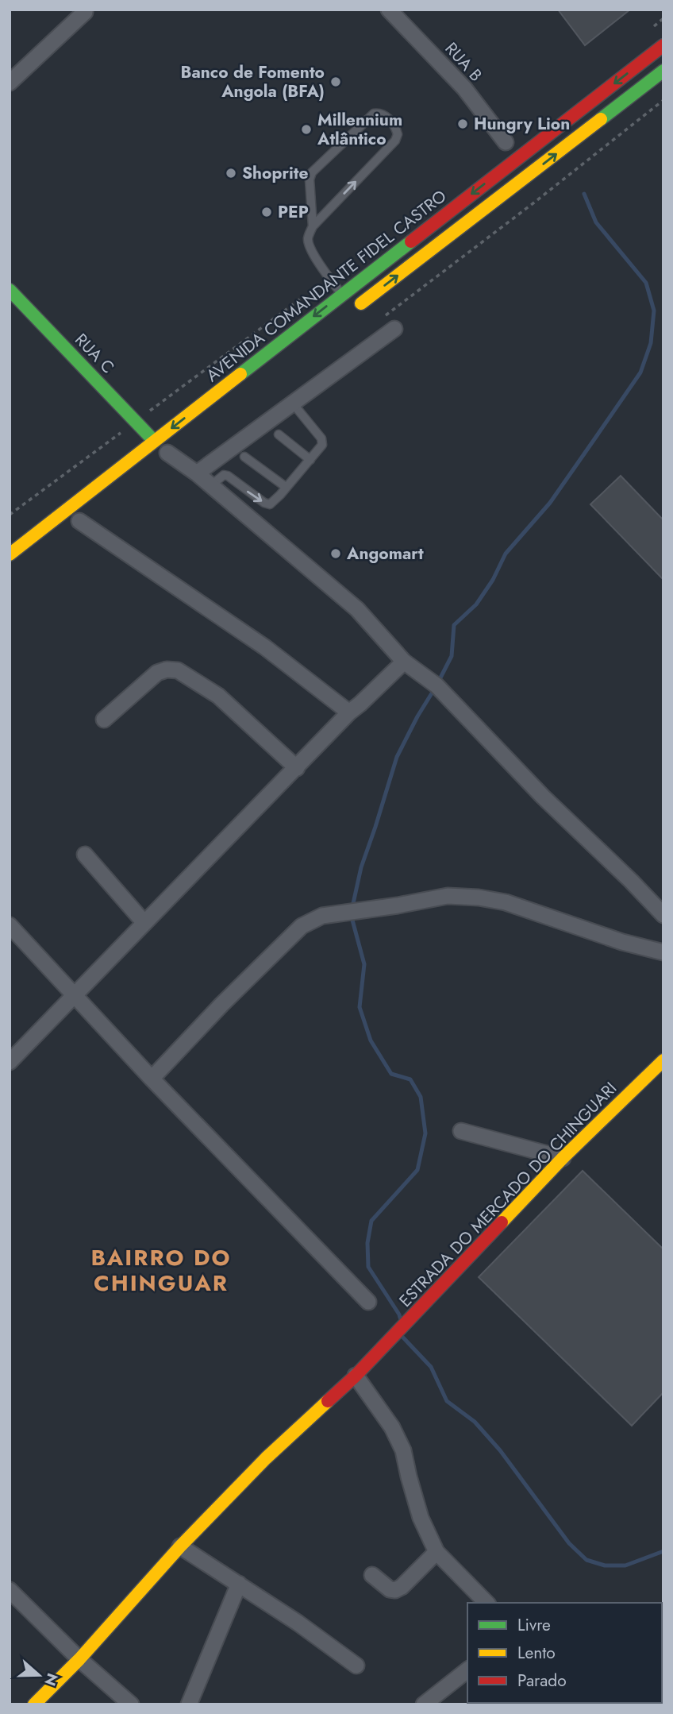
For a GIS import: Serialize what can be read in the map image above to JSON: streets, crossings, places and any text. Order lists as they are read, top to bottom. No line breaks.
{"streets":{"main road":["AVENIDA COMANDANTE FIDEL CASTRO","RUA C","ESTRADA DO MERCADO DO CHINGUARI"],"street":["RUA B"]},"crossings":[["AVENIDA COMANDANTE FIDEL CASTRO","RUA C"]],"districts":["BAIRRO DO CHINGUAR"],"places":["Banco de Fomento Angola (BFA)","Hungry Lion","Millennium Atlântico","Shoprite","PEP","Angomart"],"legend":["Livre","Lento","Parado"],"north":"right"}
